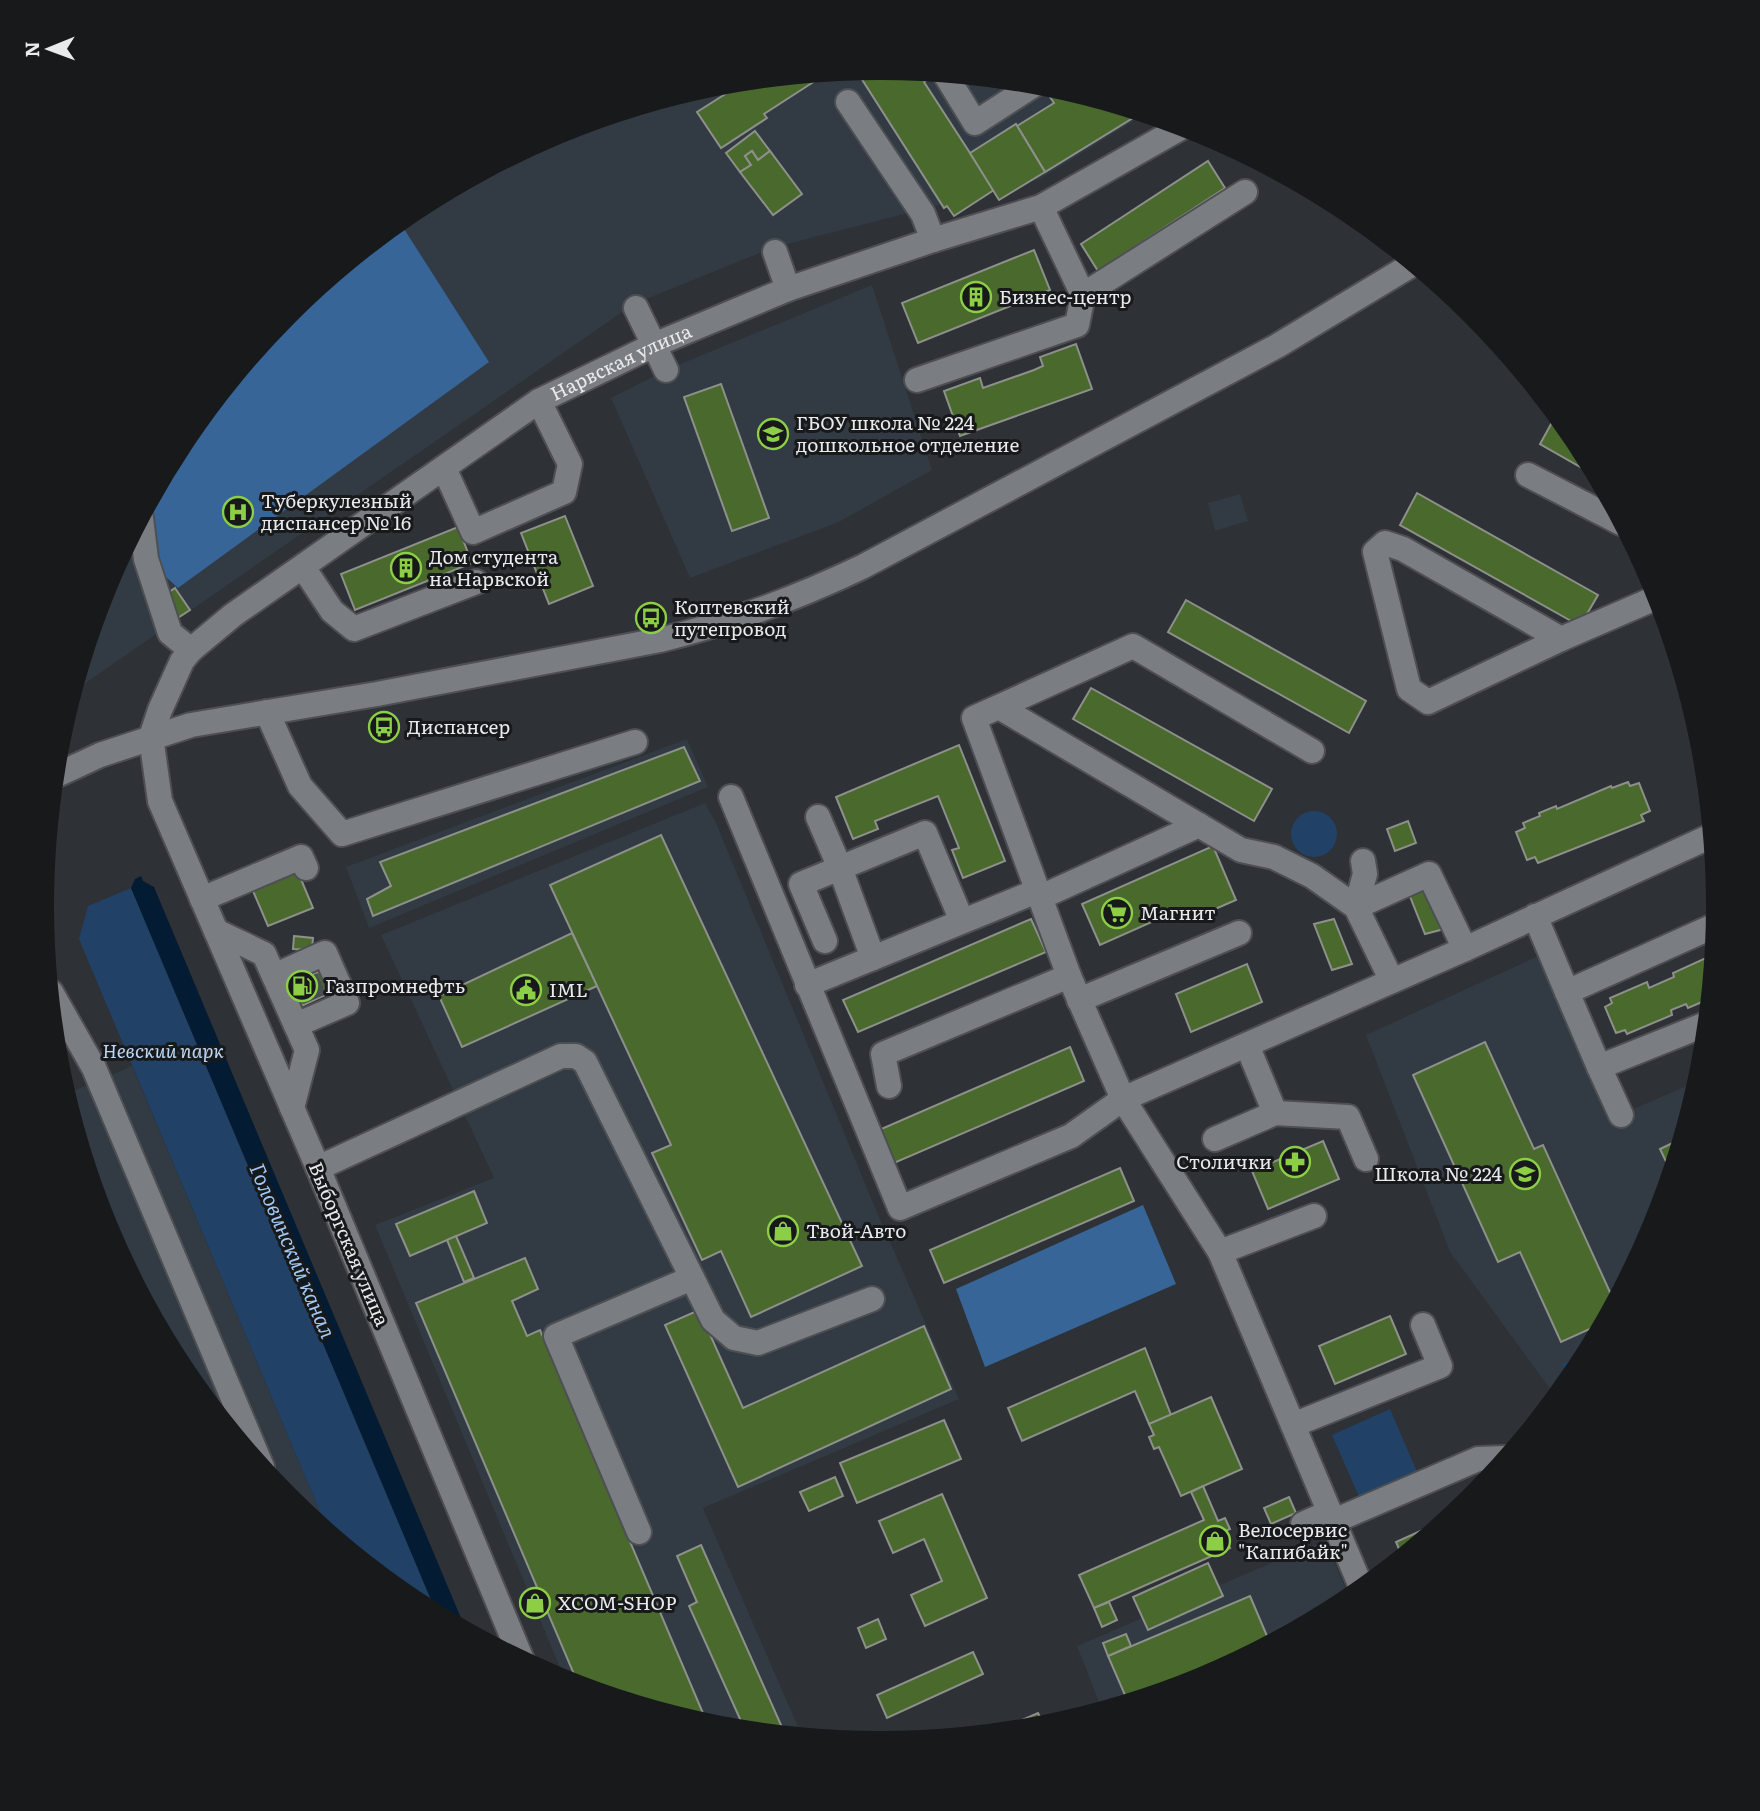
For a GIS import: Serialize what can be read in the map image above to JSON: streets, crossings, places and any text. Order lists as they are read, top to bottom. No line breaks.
{"streets":{"street":["Нарвская улица","Выборгская улица"]},"crossings":[["Нарвская улица","Выборгская улица"]],"water":["Головинский канал"],"parks":["Невский парк"],"places":{"building":["Бизнес-центр","Дом студента на Нарвской"],"school or university":["ГБОУ школа № 224 дошкольное отделение","Школа № 224"],"hospital":["Туберкулезный диспансер № 16"],"bus stop":["Коптевский путепровод","Диспансер"],"supermarket":["Магнит"],"fuel station":["Газпромнефть"],"public building":["IML"],"pharmacy":["Столички"],"shop":["Твой-Авто","Велосервис \"Капибайк\"","XCOM-SHOP"]},"north":"left"}
